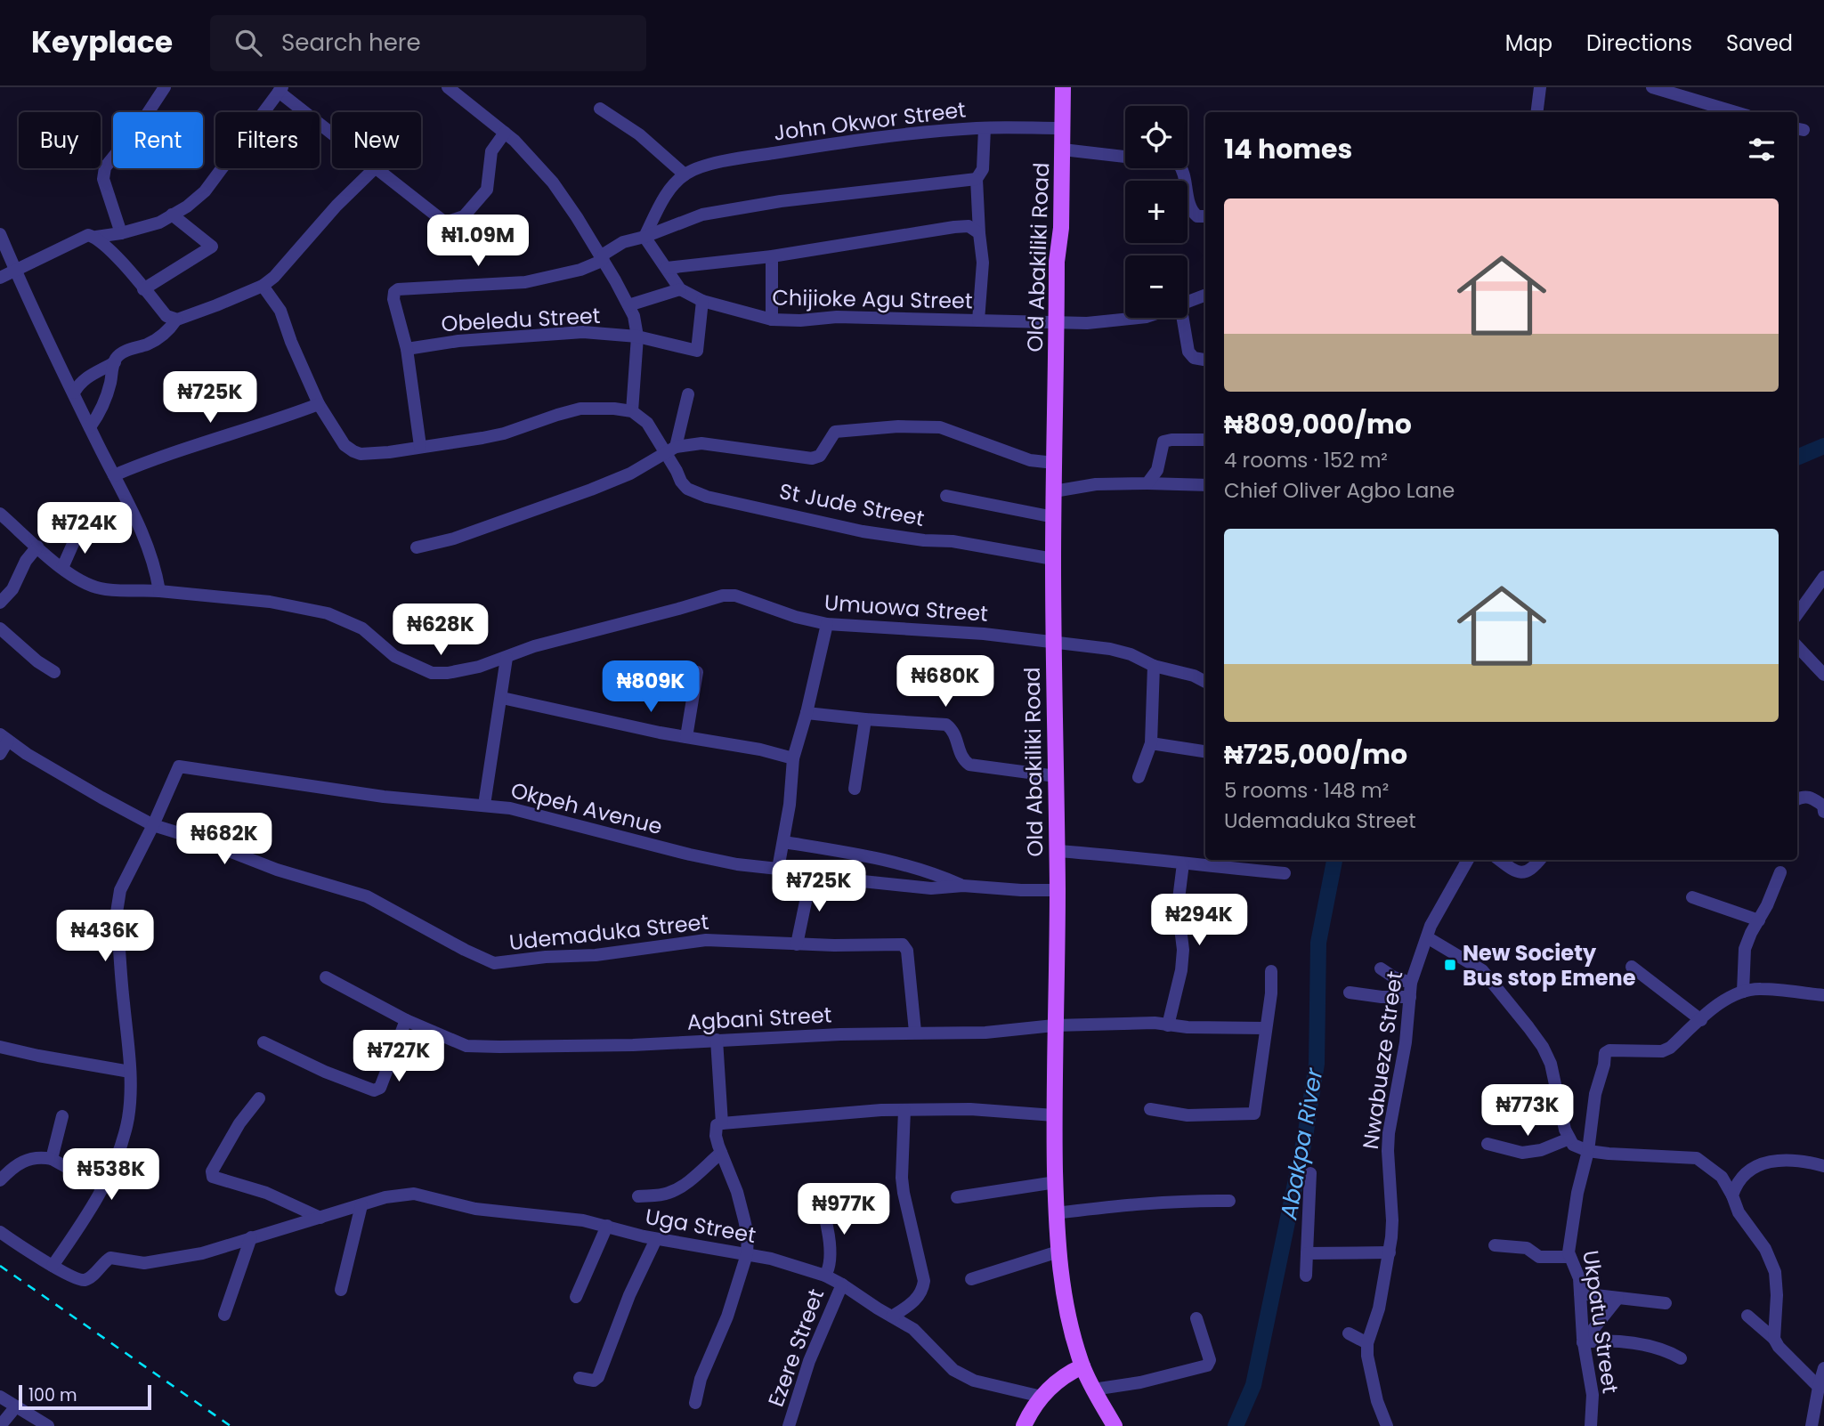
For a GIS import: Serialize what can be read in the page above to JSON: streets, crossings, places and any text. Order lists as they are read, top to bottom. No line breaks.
{"streets":{"main road":["Old Abakiliki Road"],"street":["John Okwor Street","Chijioke Agu Street","Obeledu Street","St Jude Street","Umuowa Street","Okpeh Avenue","Udemaduka Street","Agbani Street","Nwabueze Street","Uga Street","Ukpatu Street","Ezere Street"]},"crossings":[["John Okwor Street","Old Abakiliki Road"],["Old Abakiliki Road","Chijioke Agu Street"],["Old Abakiliki Road","St Jude Street"],["Old Abakiliki Road","Umuowa Street"],["Old Abakiliki Road","Agbani Street"],["Chijioke Agu Street","Obeledu Street"],["Okpeh Avenue","Udemaduka Street"],["Udemaduka Street","Agbani Street"],["Uga Street","Ezere Street"]],"water":["Abakpa River"],"places":{"transit":["New Society Bus stop Emene"]},"scale_bar":"100 m","page":{"header":"Keyplace","search":"Search here","nav":["Map","Directions","Saved"],"map_buttons":["+","−"],"chip":["Buy","Rent","Filters","New"],"heading":"14 homes","list":[{"name":"₦809,000/mo","note":"4 rooms · 152 m² · Chief Oliver Agbo Lane"},{"name":"₦725,000/mo","note":"5 rooms · 148 m² · Udemaduka Street"}],"price":["₦1.09M","₦725K","₦724K","₦628K","₦680K","₦809K","₦682K","₦725K","₦294K","₦436K","₦727K","₦773K","₦538K","₦977K"],"scale":"100 m"}}
